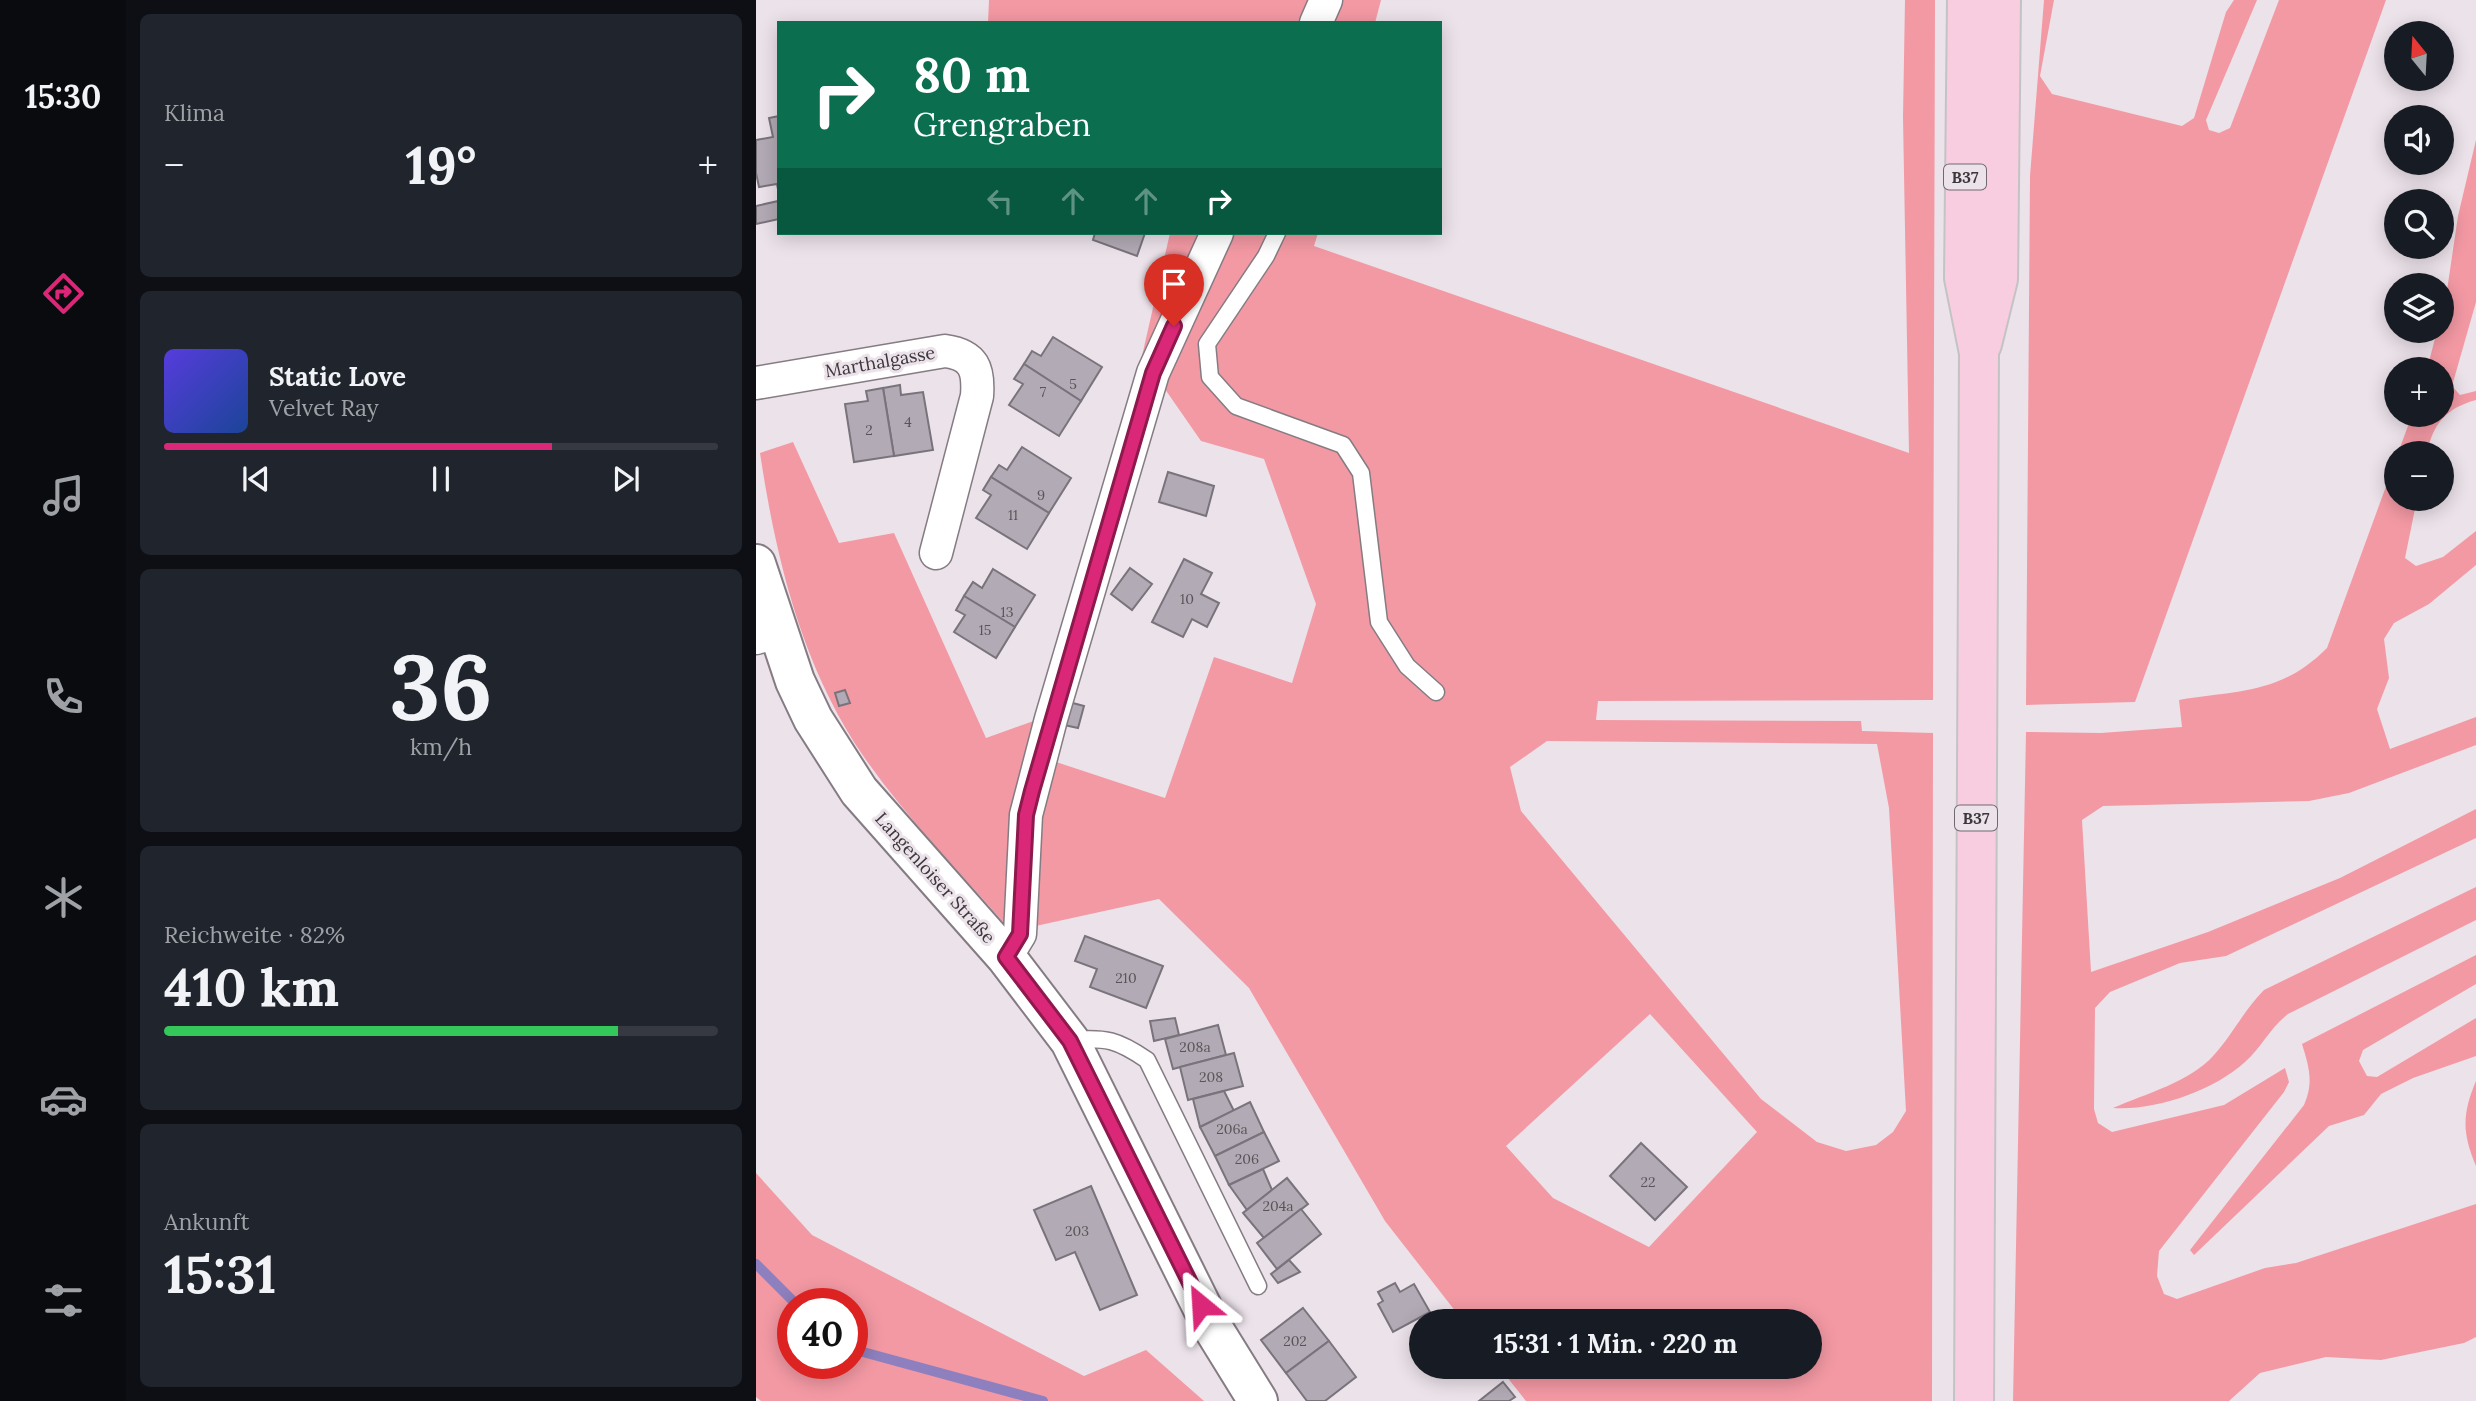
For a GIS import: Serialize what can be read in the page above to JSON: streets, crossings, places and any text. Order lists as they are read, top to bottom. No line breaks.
{"streets":{"main road":["B37"],"street":["Marthalgasse","Langenloiser Straße"]},"house_numbers":["5","7","4","2","9","11","10","13","15","210","208a","208","206a","206","22","204a","203","202"],"north":"top","page":{"tabs":"15:30","tile":["Klima",["36","km/h"],["Reichweite · 82%","410 km"],["Ankunft","15:31"]],"map_buttons":["+","−"],"turn":["80 m","Grengraben"],"heat":["−","19°","+"],"song":["Static Love","Velvet Ray"],"limit":"40","trip":"15:31 · 1 Min. · 220 m"}}
